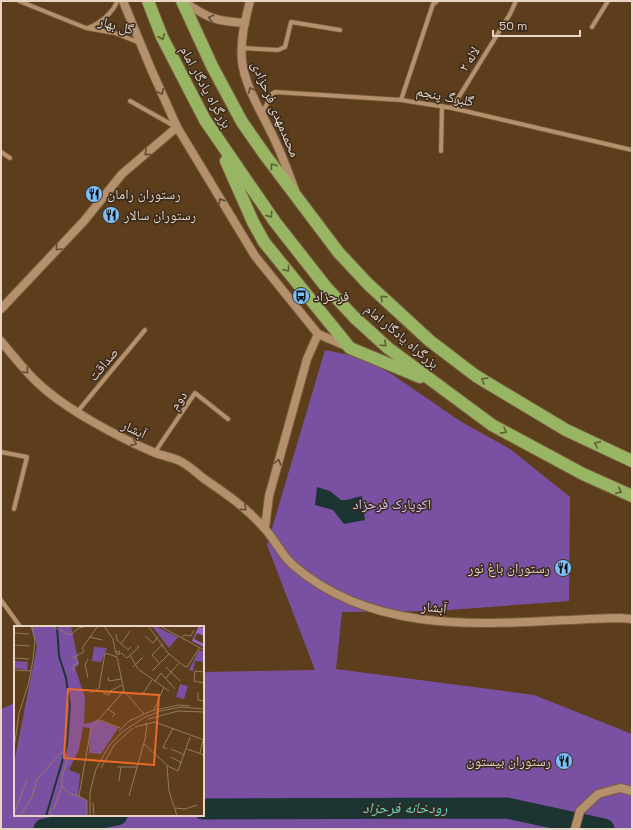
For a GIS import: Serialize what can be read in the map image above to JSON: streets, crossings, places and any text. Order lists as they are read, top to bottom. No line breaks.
{"streets":{"highway":["بزرگراه یادگار امام"],"street":["گل بهار","لاله ۲","گلبرگ پنجم","محمدمهدی فرحزادی","صداقت","دوم","آبشار"]},"crossings":[["لاله ۲","گلبرگ پنجم"],["بزرگراه یادگار امام","محمدمهدی فرحزادی"],["گلبرگ پنجم","محمدمهدی فرحزادی"],["صداقت","آبشار"],["دوم","آبشار"]],"one_way":["آبشار"],"water":["رودخانه فرحزاد"],"parks":["اکوپارک فرحزاد"],"places":{"restaurant":["رستوران رامان","رستوران سالار","رستوران باغ نور","رستوران بیستون"],"bus stop":["فرحزاد"]},"scale_bar":"50 m"}
